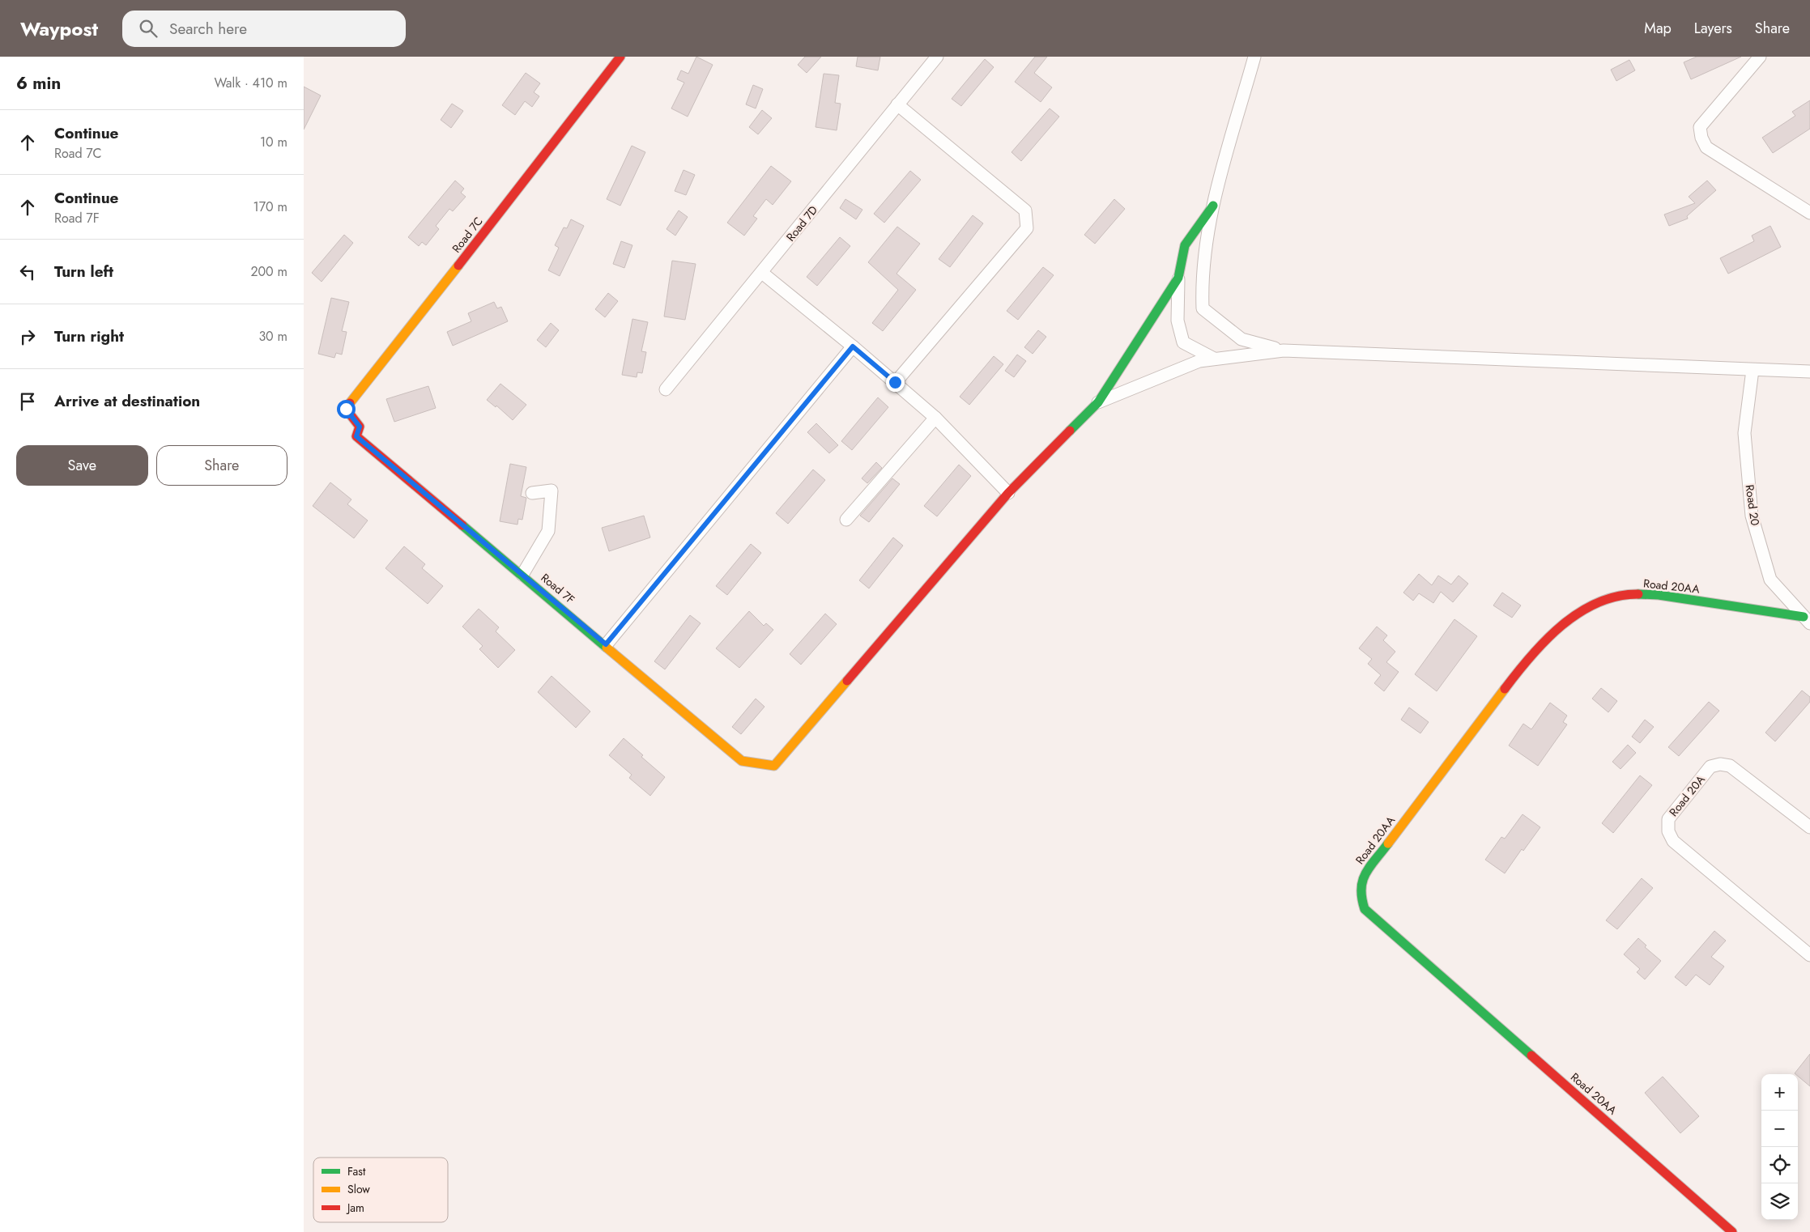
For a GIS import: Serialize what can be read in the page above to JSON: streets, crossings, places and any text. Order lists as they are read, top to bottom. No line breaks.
{"streets":{"street":["Road 7D","Road 7C","Road 20","Road 20AA","Road 7F","Road 20A"]},"crossings":[["Road 7C","Road 7F"],["Road 20","Road 20AA"]],"legend":["Fast","Slow","Jam"],"page":{"header":"Waypost","search":"Search here","nav":["Map","Layers","Share"],"heading":["6 min","Walk · 410 m"],"list":[["Continue","Road 7C","10 m"],["Continue","Road 7F","170 m"],["Turn left","200 m"],["Turn right","30 m"],"Arrive at destination"],"buttons":["Save","Share"],"map_buttons":["+","−"]}}
